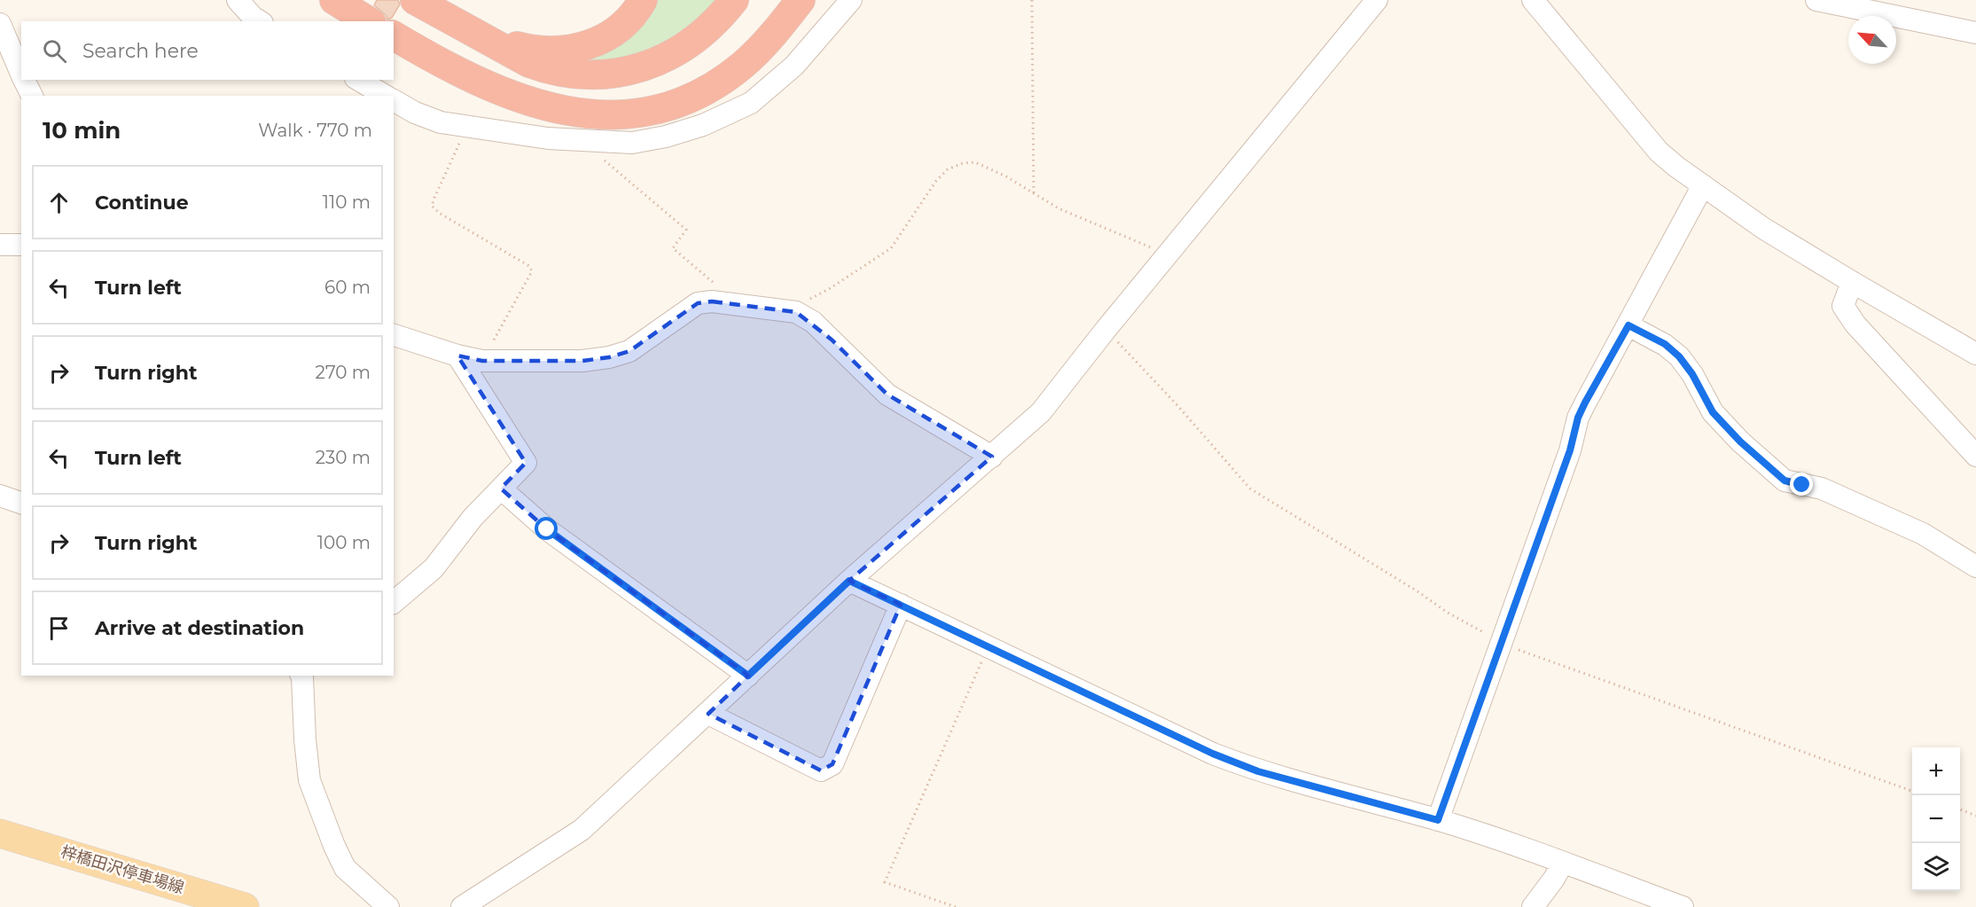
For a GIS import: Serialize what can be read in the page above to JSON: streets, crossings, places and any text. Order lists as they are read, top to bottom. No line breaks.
{"streets":{"main road":["梓橋田沢停車場線"]},"north":"top left","page":{"search":"Search here","heading":["10 min","Walk · 770 m"],"list":[["Continue","110 m"],["Turn left","60 m"],["Turn right","270 m"],["Turn left","230 m"],["Turn right","100 m"],"Arrive at destination"],"map_buttons":["+","−"]}}
